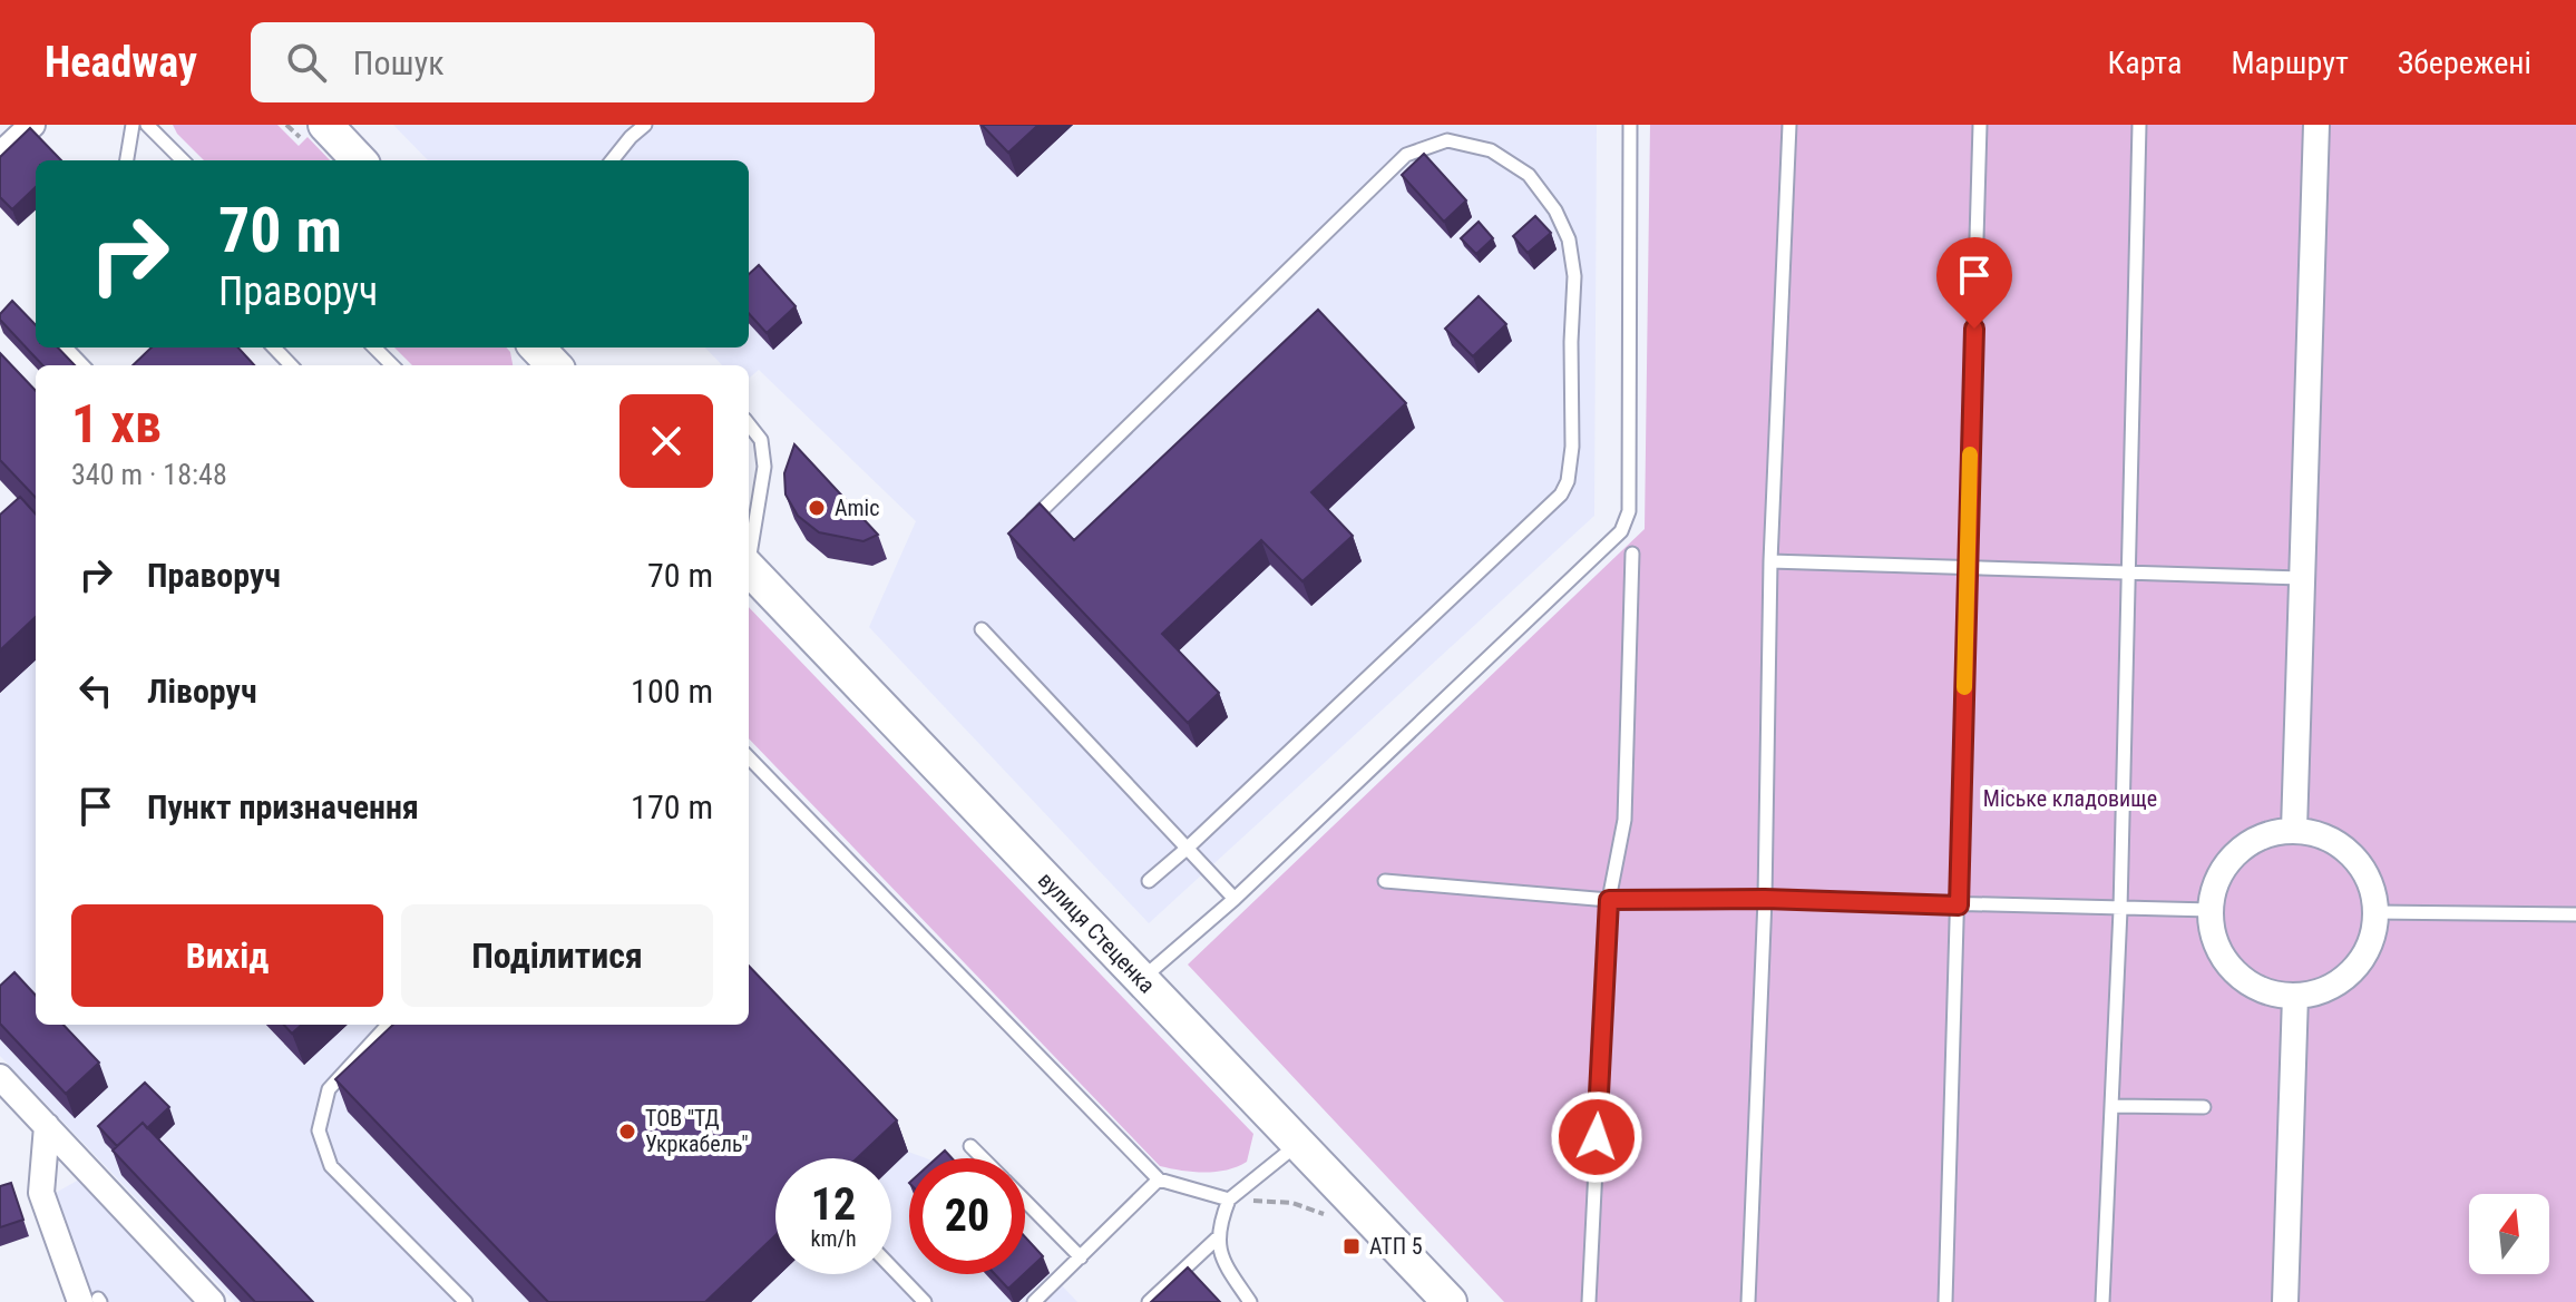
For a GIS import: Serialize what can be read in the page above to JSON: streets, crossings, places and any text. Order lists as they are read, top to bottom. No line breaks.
{"streets":{"main road":["вулиця Стеценка"]},"parks":["Міське кладовище"],"places":{"other":["Amic","ТОВ \"ТД Укркабель\""],"transit":["АТП 5"]},"north":"top","page":{"header":"Headway","search":"Пошук","nav":["Карта","Маршрут","Збережені"],"turn":["70 m","Праворуч"],"heading":["1 хв","340 m · 18:48"],"list":[{"name":"Праворуч","value":"70 m"},{"name":"Ліворуч","value":"100 m"},{"name":"Пункт призначення","value":"170 m"}],"buttons":["Вихід","Поділитися"],"speed":"12 km/h","limit":"20"}}
